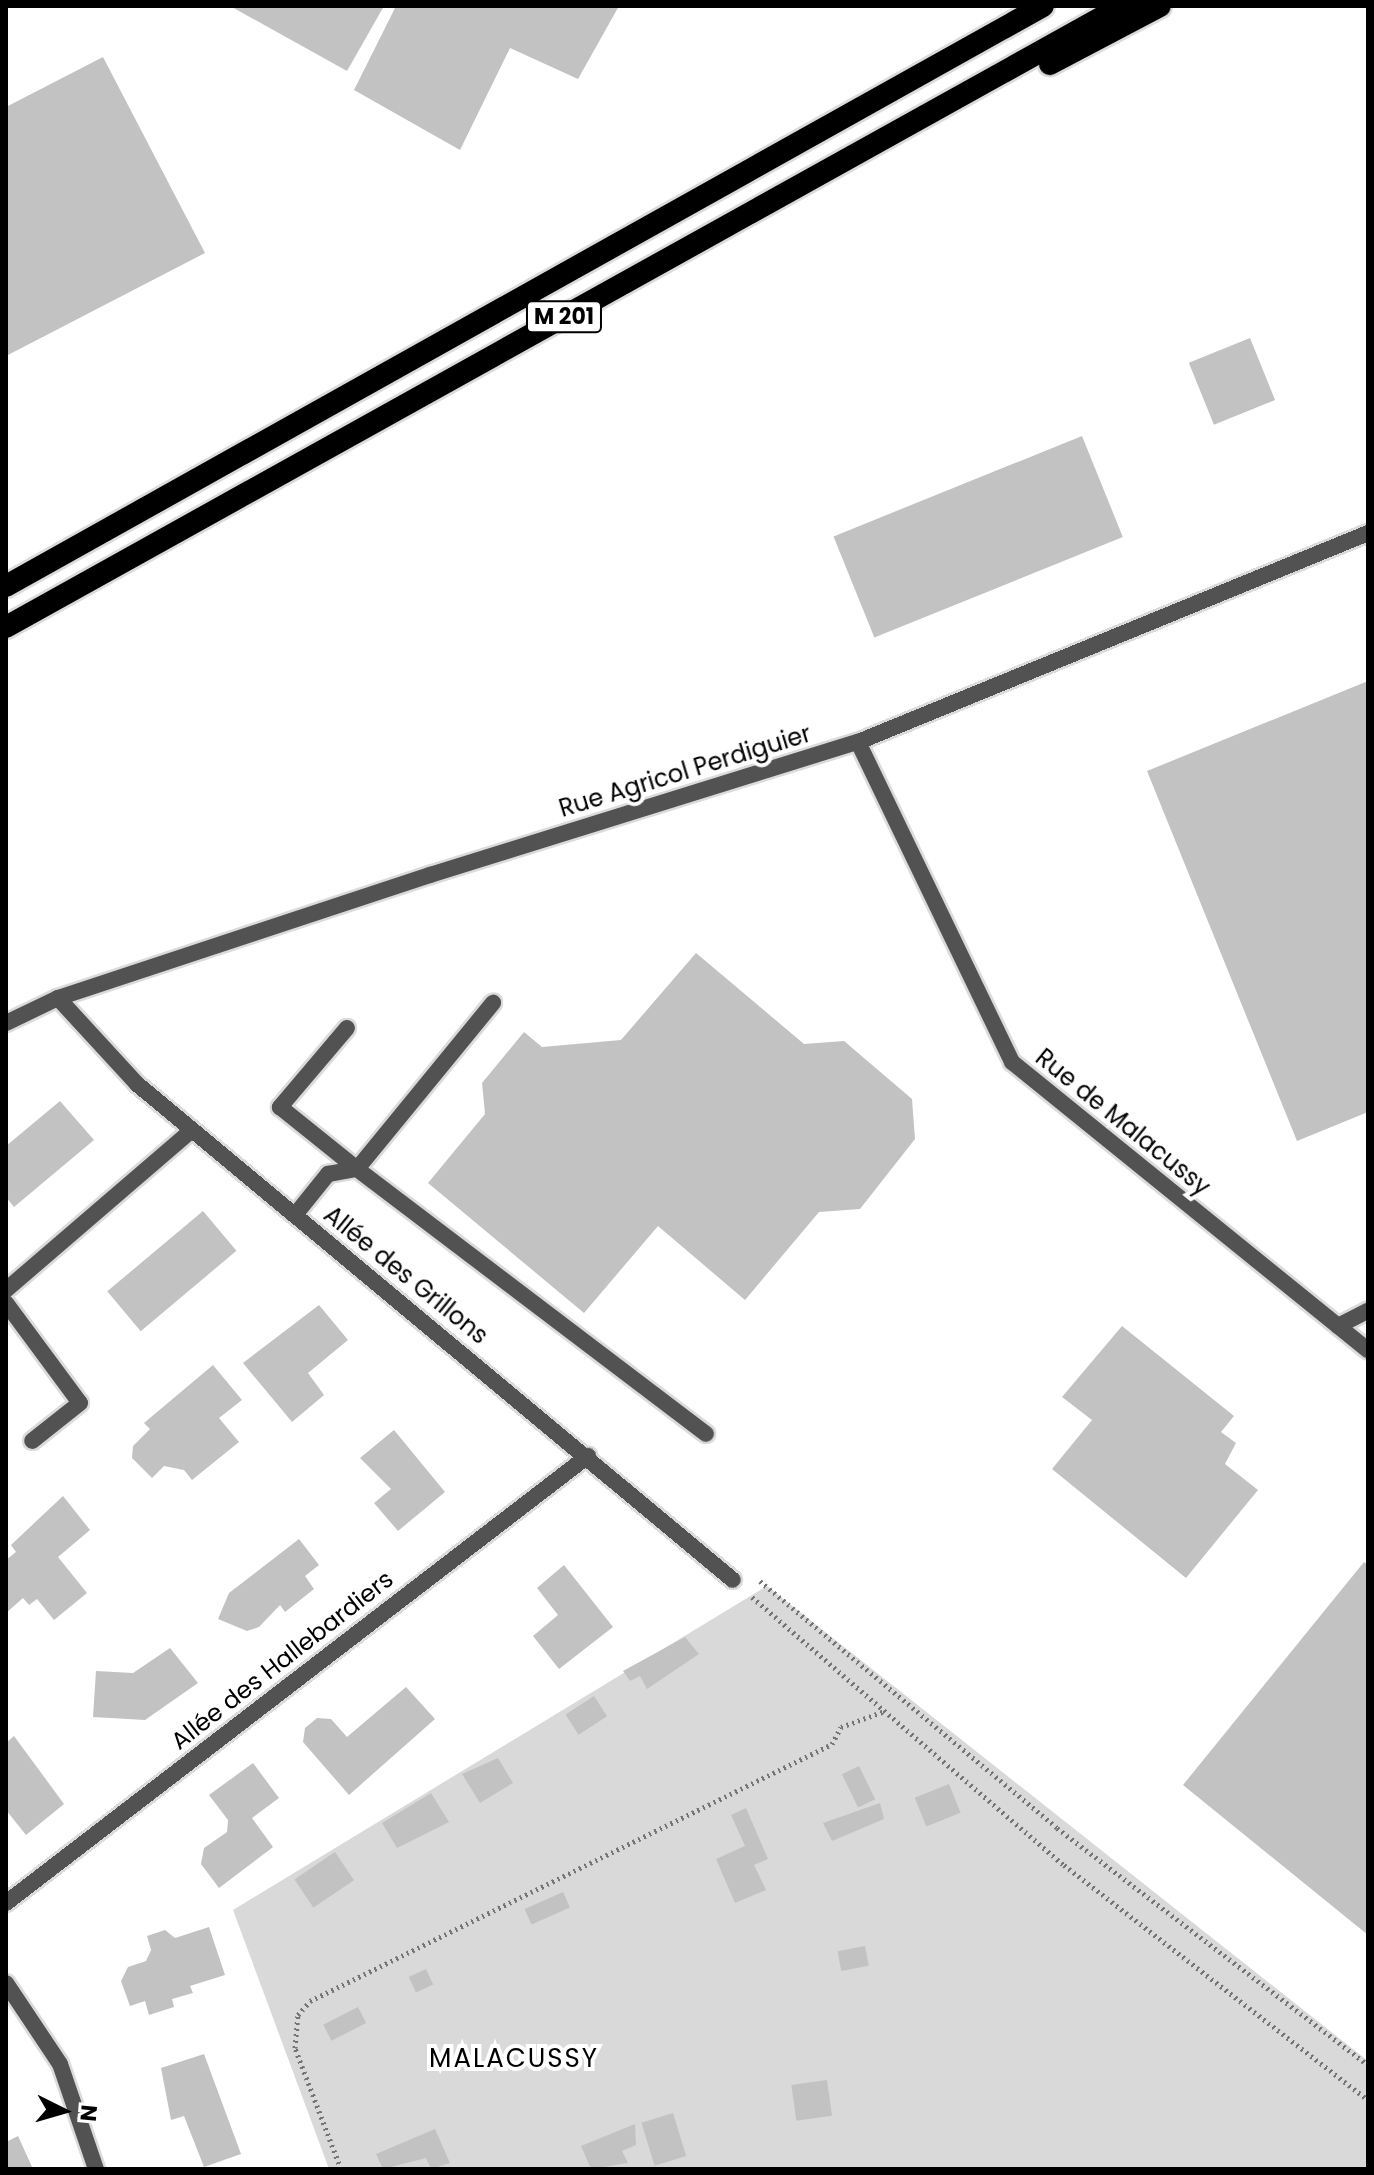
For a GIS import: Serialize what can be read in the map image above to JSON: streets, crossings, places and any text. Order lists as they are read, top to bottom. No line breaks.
{"streets":{"highway":["M 201"],"street":["Rue Agricol Perdiguier","Rue de Malacussy","Allée des Grillons","Allée des Hallebardiers"]},"crossings":[["Rue Agricol Perdiguier","Rue de Malacussy"],["Rue Agricol Perdiguier","Allée des Grillons"],["Allée des Grillons","Allée des Hallebardiers"]],"districts":["MALACUSSY"],"north":"right"}
